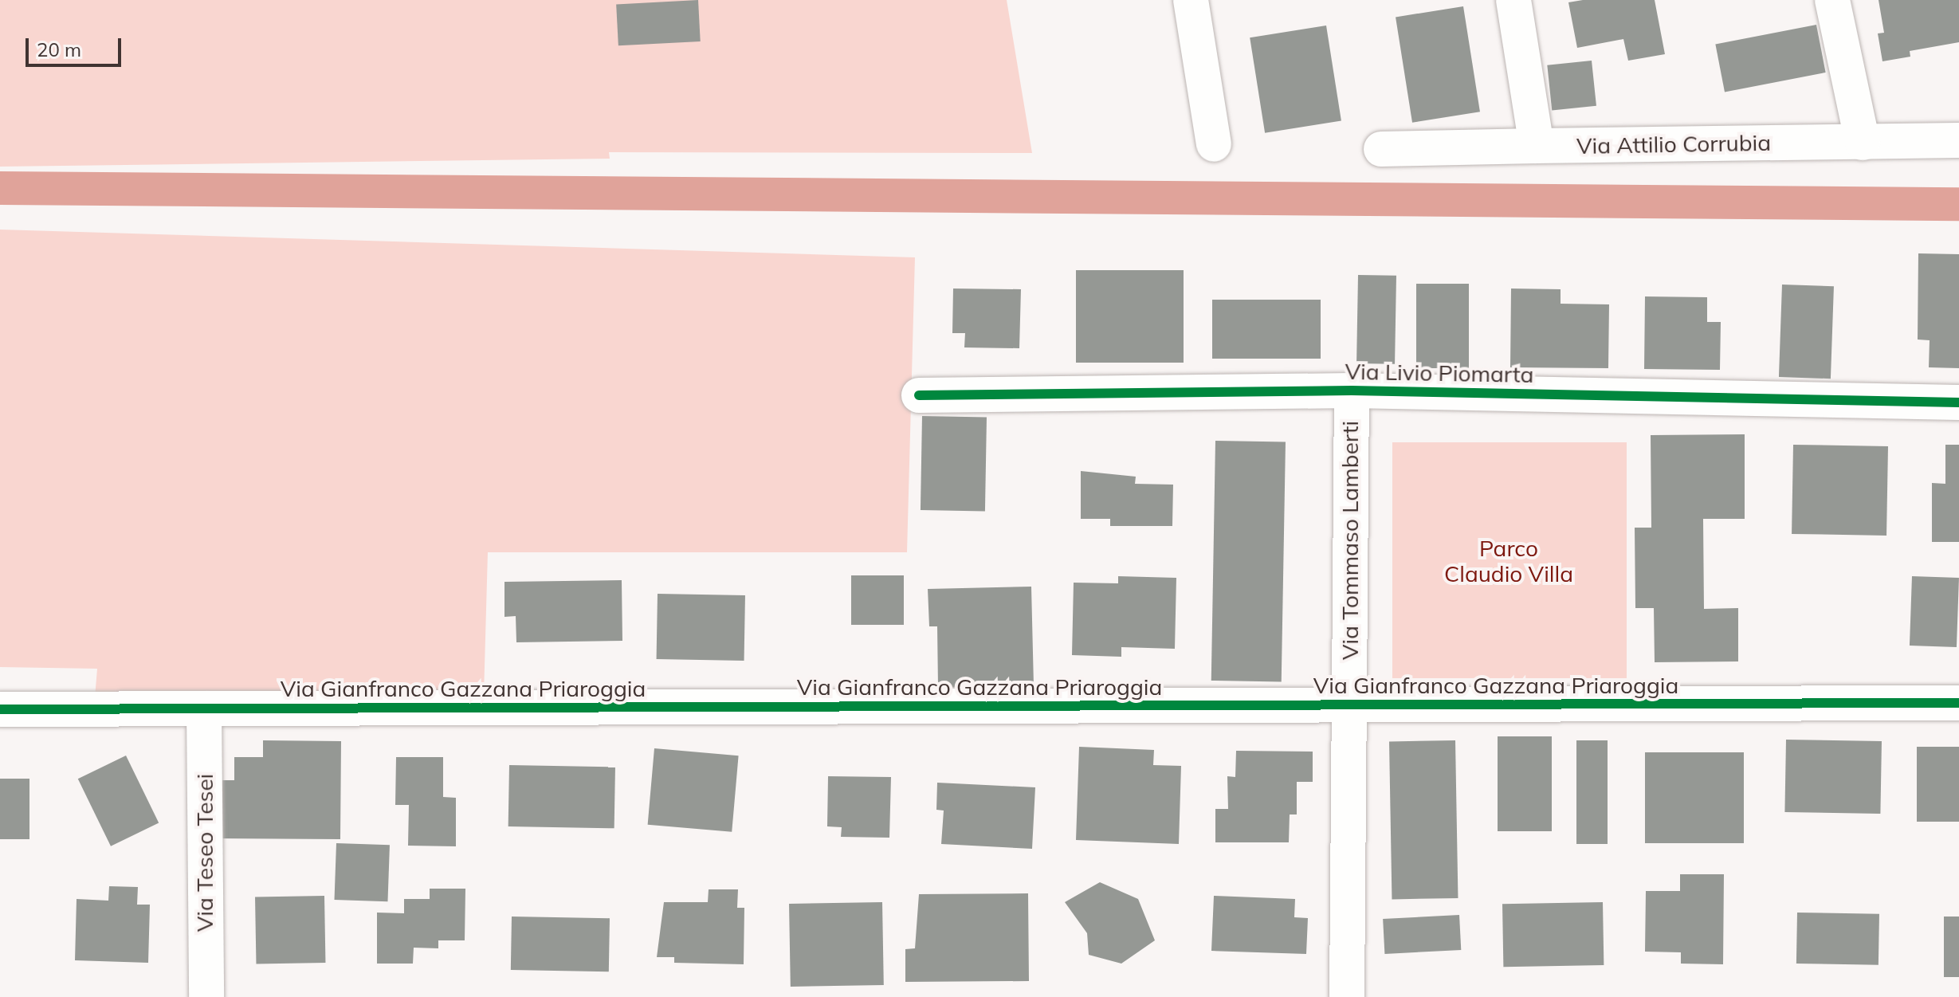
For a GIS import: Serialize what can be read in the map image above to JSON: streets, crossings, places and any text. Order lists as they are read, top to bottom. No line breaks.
{"streets":{"street":["Via Attilio Corrubia","Via Livio Piomarta","Via Tommaso Lamberti","Via Gianfranco Gazzana Priaroggia","Via Teseo Tesei"]},"crossings":[["Via Livio Piomarta","Via Tommaso Lamberti"],["Via Tommaso Lamberti","Via Gianfranco Gazzana Priaroggia"],["Via Gianfranco Gazzana Priaroggia","Via Teseo Tesei"]],"parks":["Parco Claudio Villa"],"scale_bar":"20 m"}
